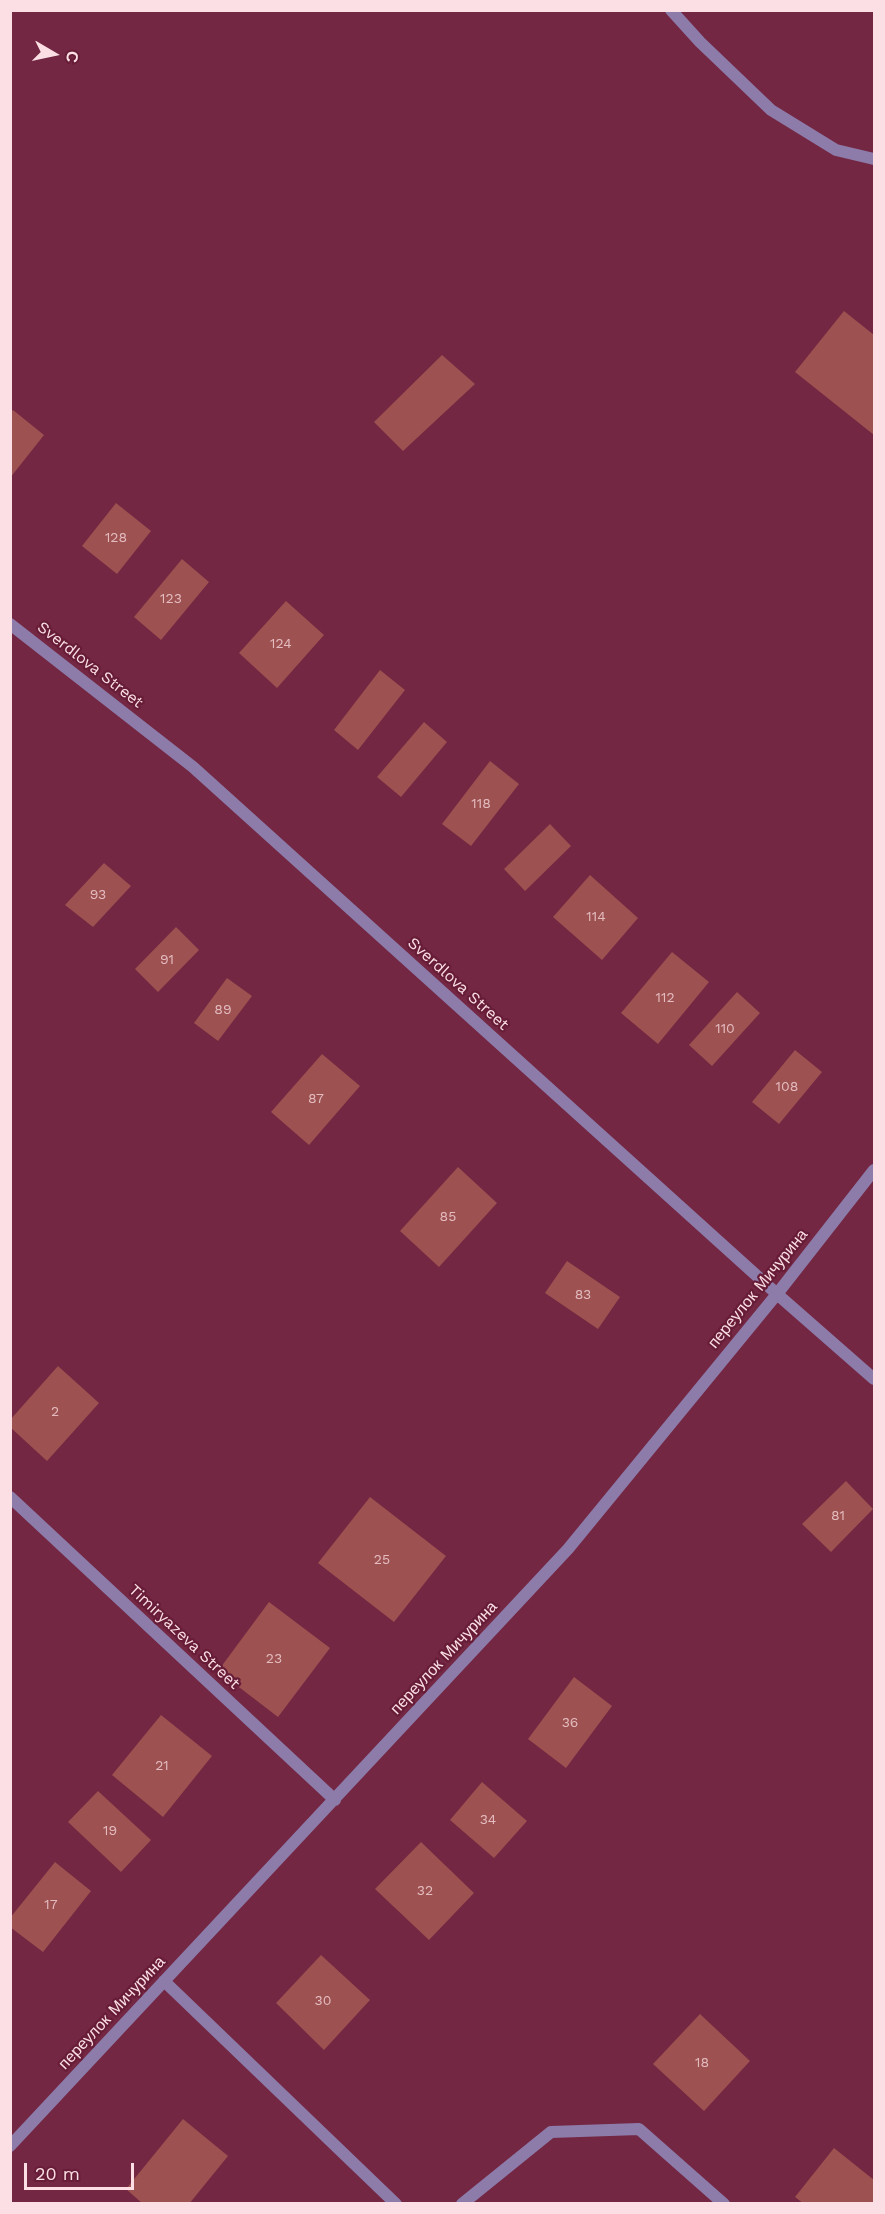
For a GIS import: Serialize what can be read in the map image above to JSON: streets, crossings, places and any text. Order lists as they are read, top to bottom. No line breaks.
{"streets":{"street":["Sverdlova Street","переулок Мичурина","Timiryazeva Street"]},"crossings":[["Sverdlova Street","переулок Мичурина"],["переулок Мичурина","Timiryazeva Street"]],"house_numbers":["128","123","124","118","93","114","91","112","89","110","108","87","85","83","2","81","25","23","36","21","34","19","32","17","30","18"],"scale_bar":"20 m","north":"right"}
